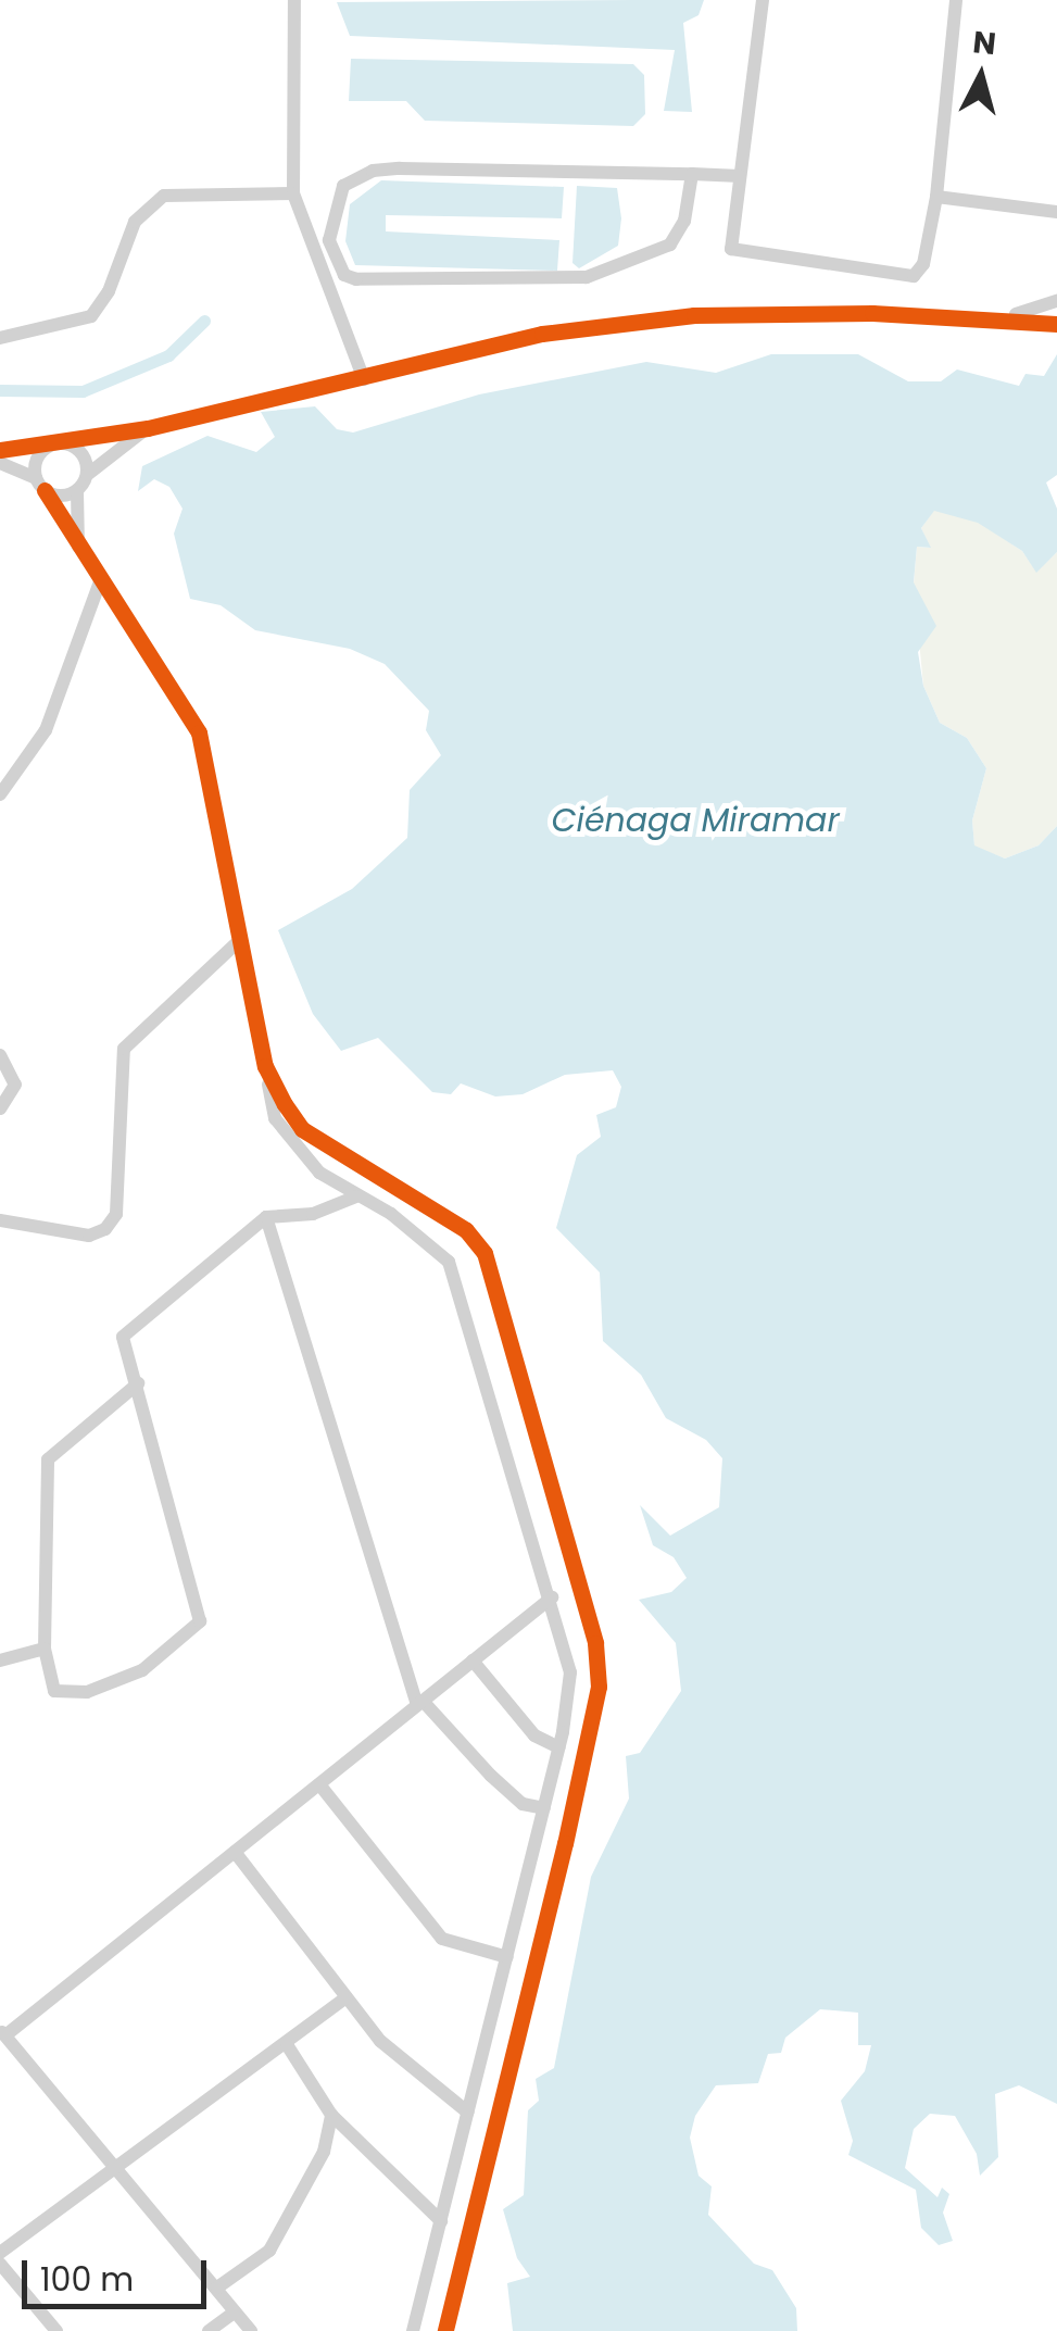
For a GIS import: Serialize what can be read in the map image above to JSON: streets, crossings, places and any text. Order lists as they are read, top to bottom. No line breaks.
{"water":["Ciénaga Miramar"],"scale_bar":"100 m","north":"top"}
